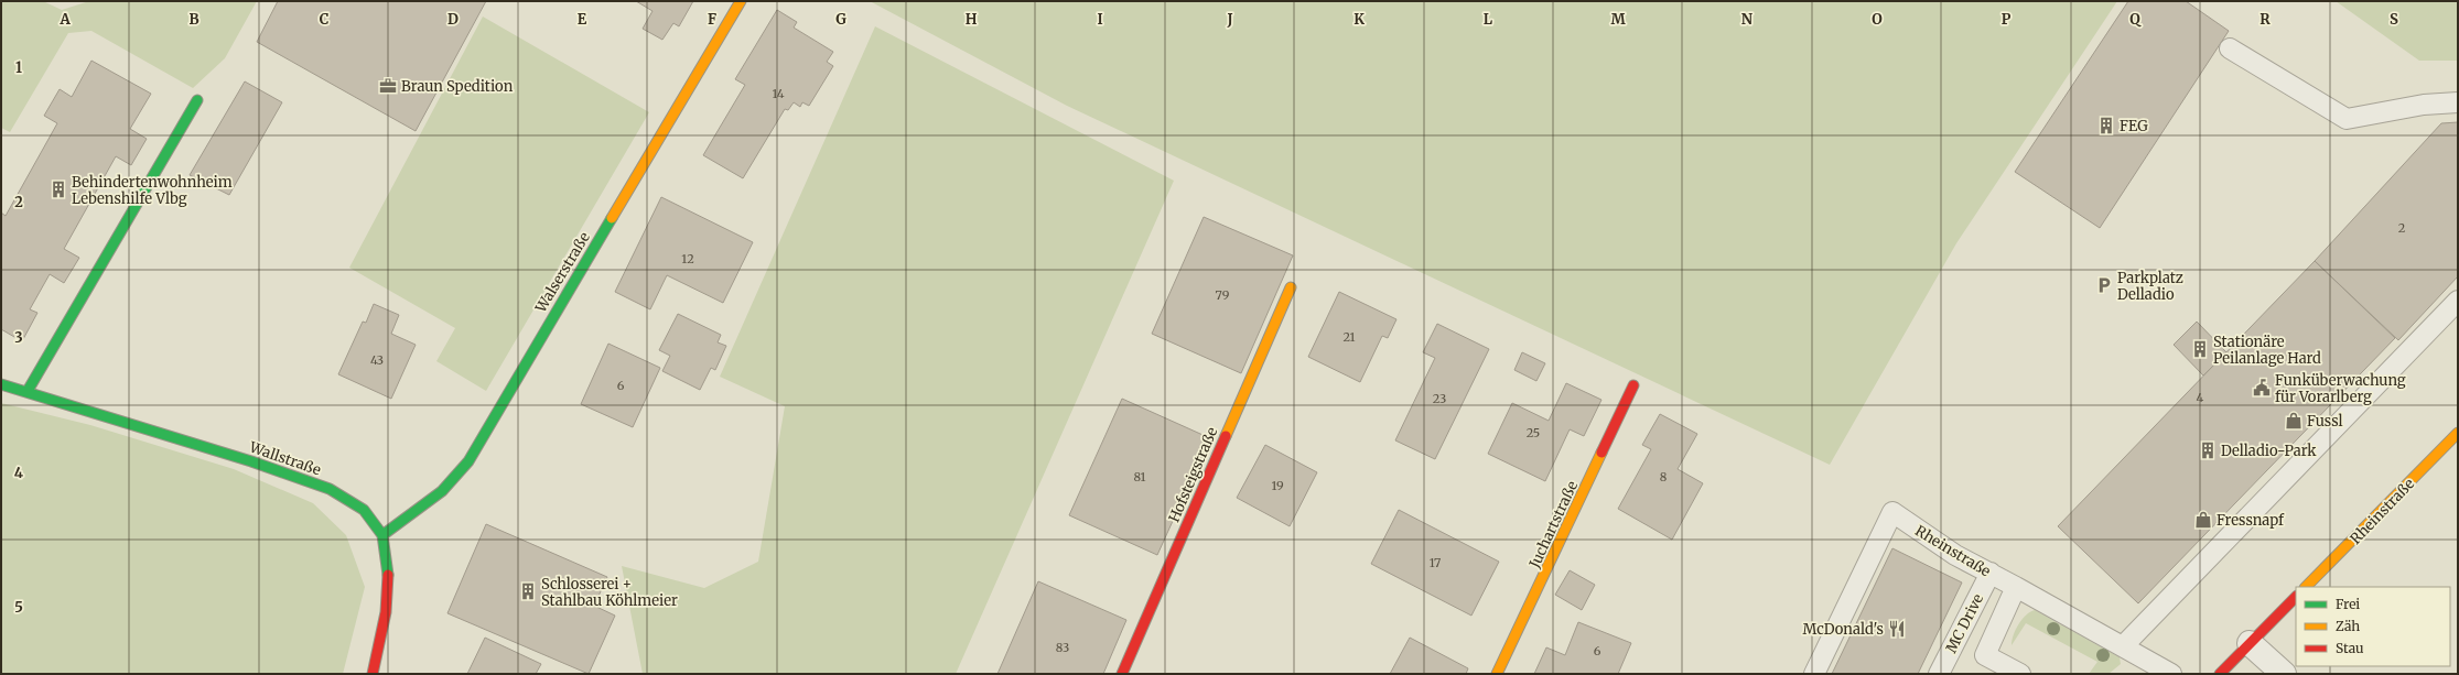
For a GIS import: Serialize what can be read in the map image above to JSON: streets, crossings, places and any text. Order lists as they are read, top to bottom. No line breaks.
{"streets":{"street":["Walserstraße","Wallstraße","Hofsteigstraße","Rheinstraße","Juchartstraße"],"lane":["MC Drive"]},"crossings":[["Walserstraße","Wallstraße"],["Rheinstraße","MC Drive"]],"places":{"office":["Braun Spedition"],"building":["FEG","Behindertenwohnheim Lebenshilfe Vlbg","Stationäre Peilanlage Hard","Delladio-Park","Schlosserei + Stahlbau Köhlmeier"],"parking":["Parkplatz Delladio"],"public building":["Funküberwachung für Vorarlberg"],"shop":["Fussl","Fressnapf"],"restaurant":["McDonald's"]},"house_numbers":["14","2","12","79","21","43","6","4","23","25","81","8","19","17","83","6"],"legend":["Frei","Zäh","Stau"],"grid":{"columns":["A","B","C","D","E","F","G","H","I","J","K","L","M","N","O","P","Q","R","S"],"rows":["1","2","3","4","5"]}}
